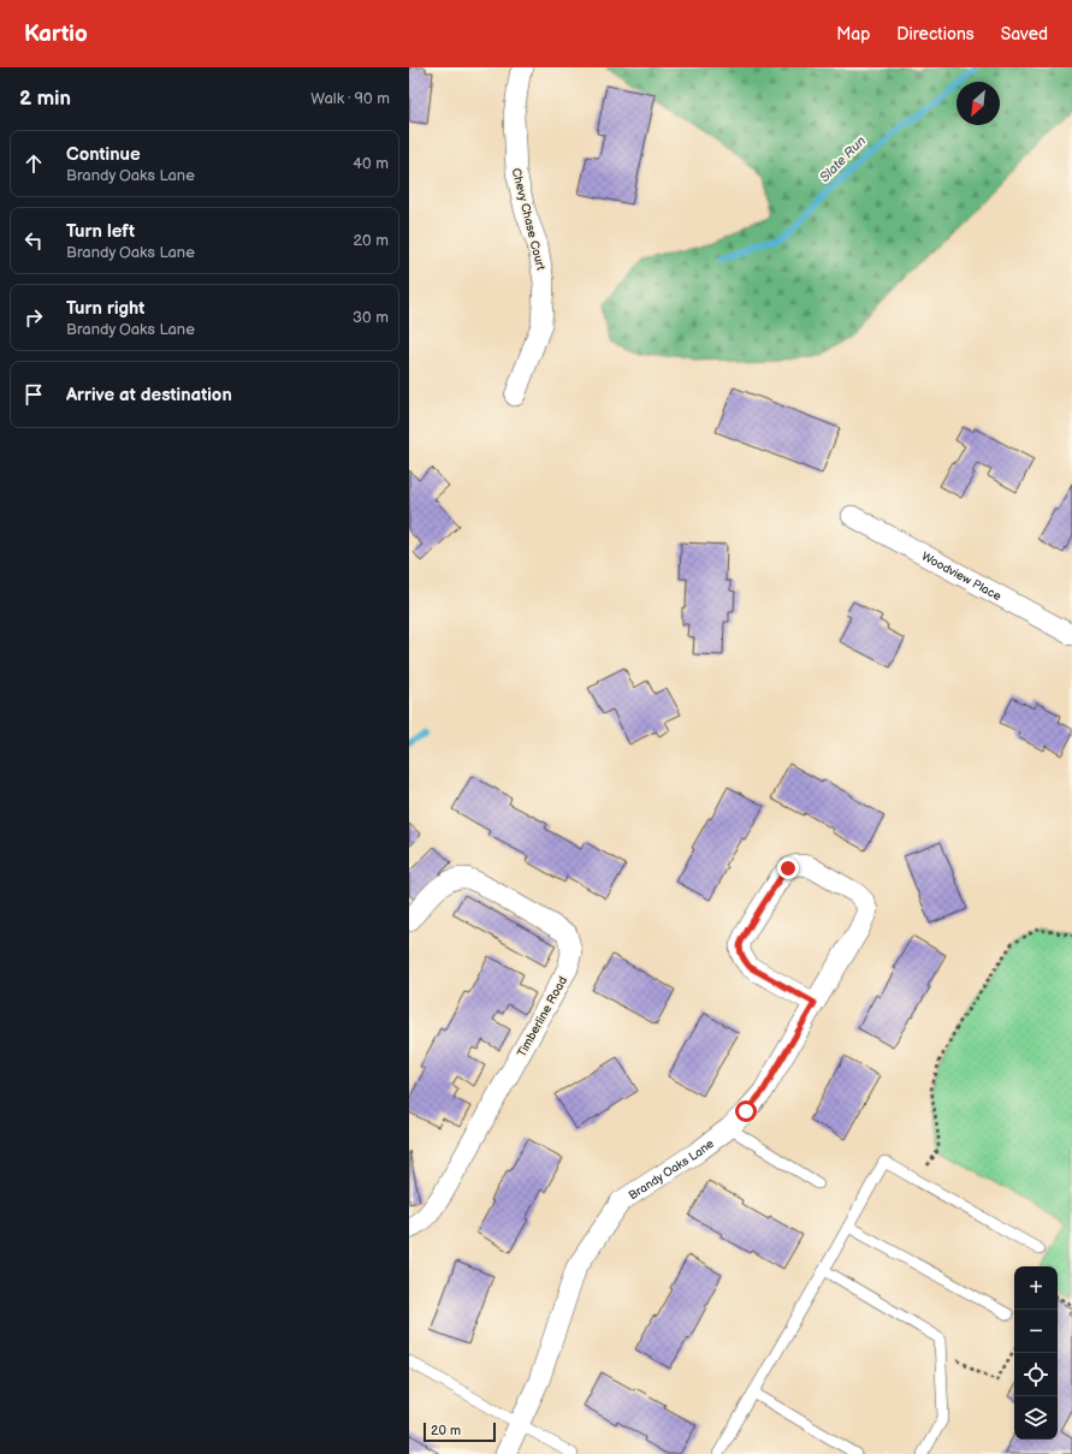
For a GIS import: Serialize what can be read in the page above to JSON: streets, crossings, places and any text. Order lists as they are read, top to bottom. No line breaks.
{"streets":{"street":["Chevy Chase Court","Woodview Place","Timberline Road","Brandy Oaks Lane"]},"water":["Slate Run"],"scale_bar":"20 m","north":"bottom left","page":{"header":"Kartio","nav":["Map","Directions","Saved"],"heading":["2 min","Walk · 90 m"],"list":[["Continue","Brandy Oaks Lane","40 m"],["Turn left","Brandy Oaks Lane","20 m"],["Turn right","Brandy Oaks Lane","30 m"],"Arrive at destination"],"map_buttons":["+","−"],"scale":"20 m"}}
